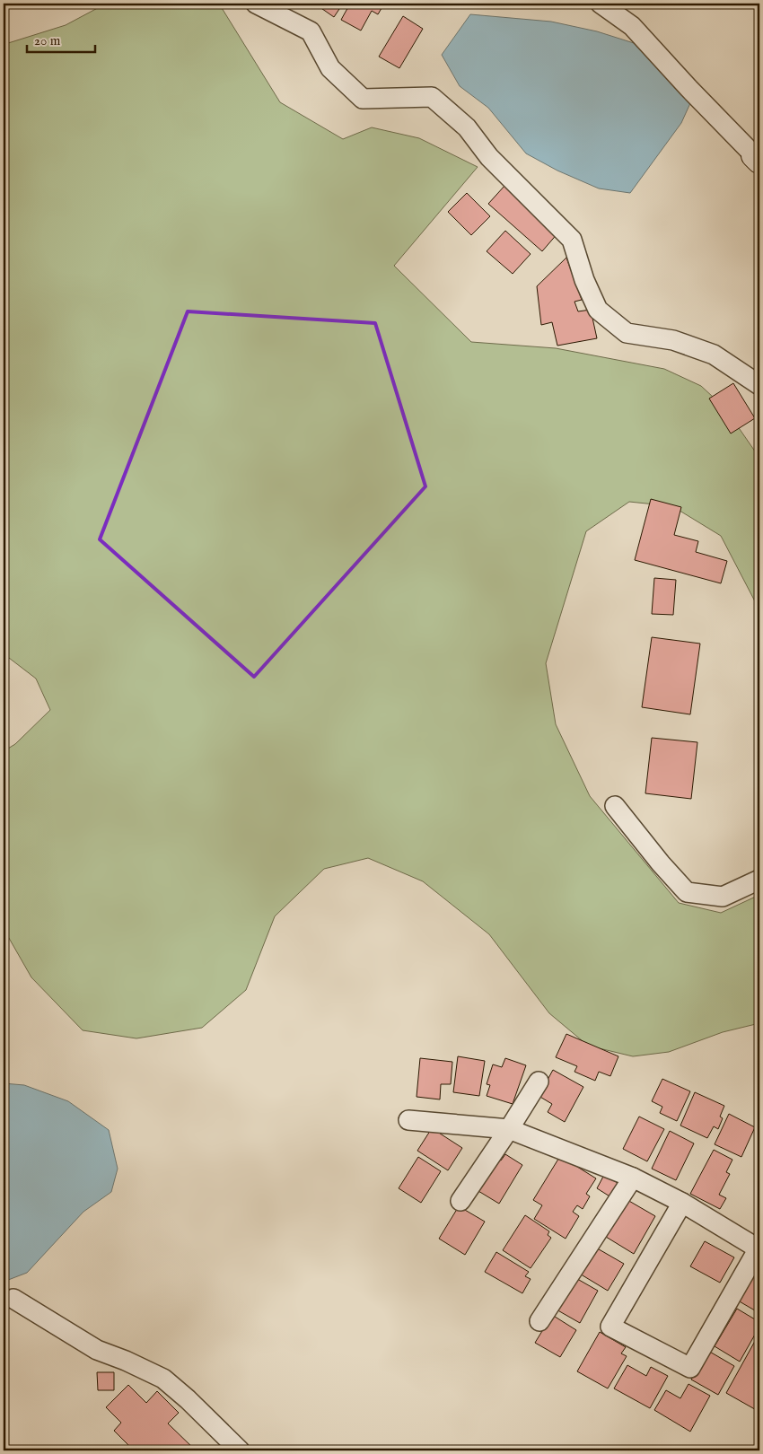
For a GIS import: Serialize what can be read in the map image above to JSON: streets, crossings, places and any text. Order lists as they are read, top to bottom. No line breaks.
{"scale_bar":"20 m"}
